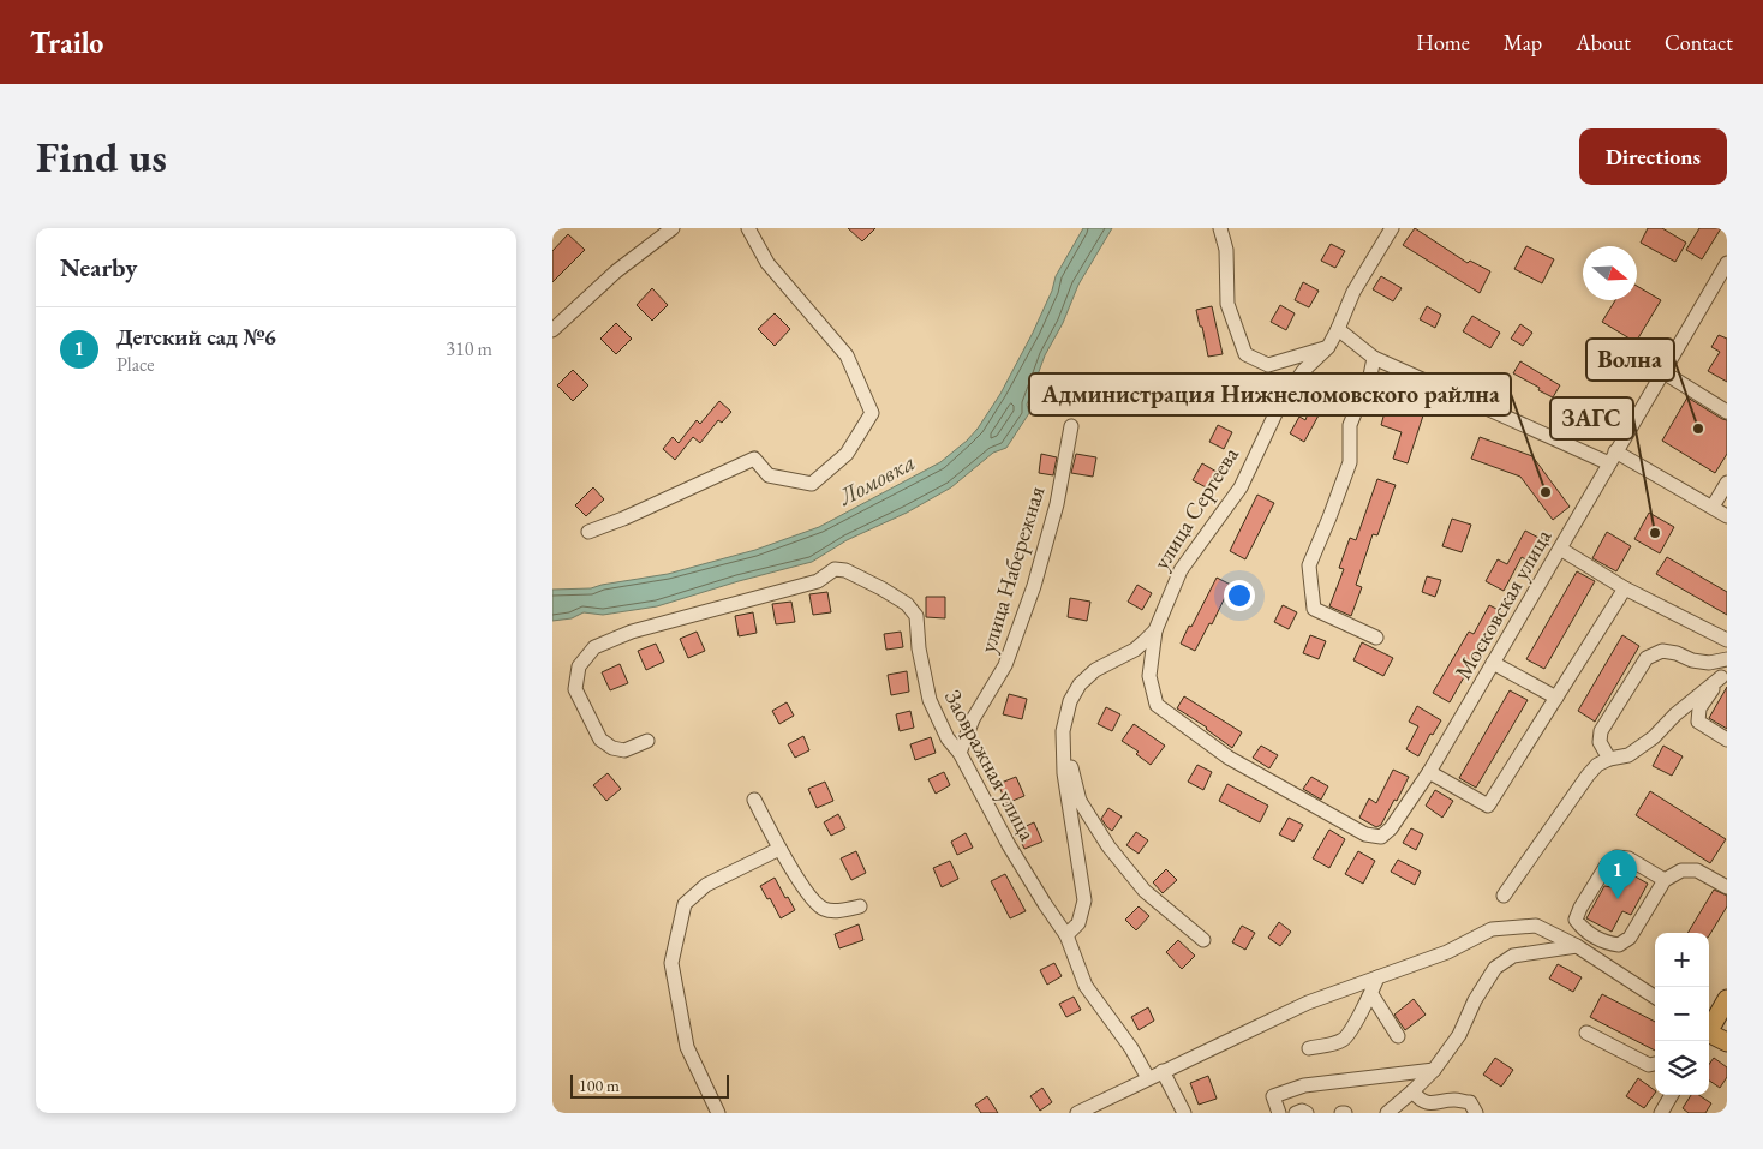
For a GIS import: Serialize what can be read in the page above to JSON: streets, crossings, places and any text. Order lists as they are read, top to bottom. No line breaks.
{"streets":{"street":["улица Сергеева","улица Набережная","Московская улица","Заовражная улица"]},"crossings":[["улица Сергеева","Заовражная улица"],["улица Набережная","Заовражная улица"]],"water":["Ломовка"],"places":["Волна","Администрация Нижнеломовского райлна","ЗАГС"],"scale_bar":"100 m","north":"right","page":{"header":"Trailo","nav":["Home","Map","About","Contact"],"buttons":"Directions","title":"Find us","heading":"Nearby","list":[{"mark":"1","name":"Детский сад №6","note":"Place","value":"310 m"}],"pins":"1","map_buttons":["+","−"],"scale":"100 m"}}
